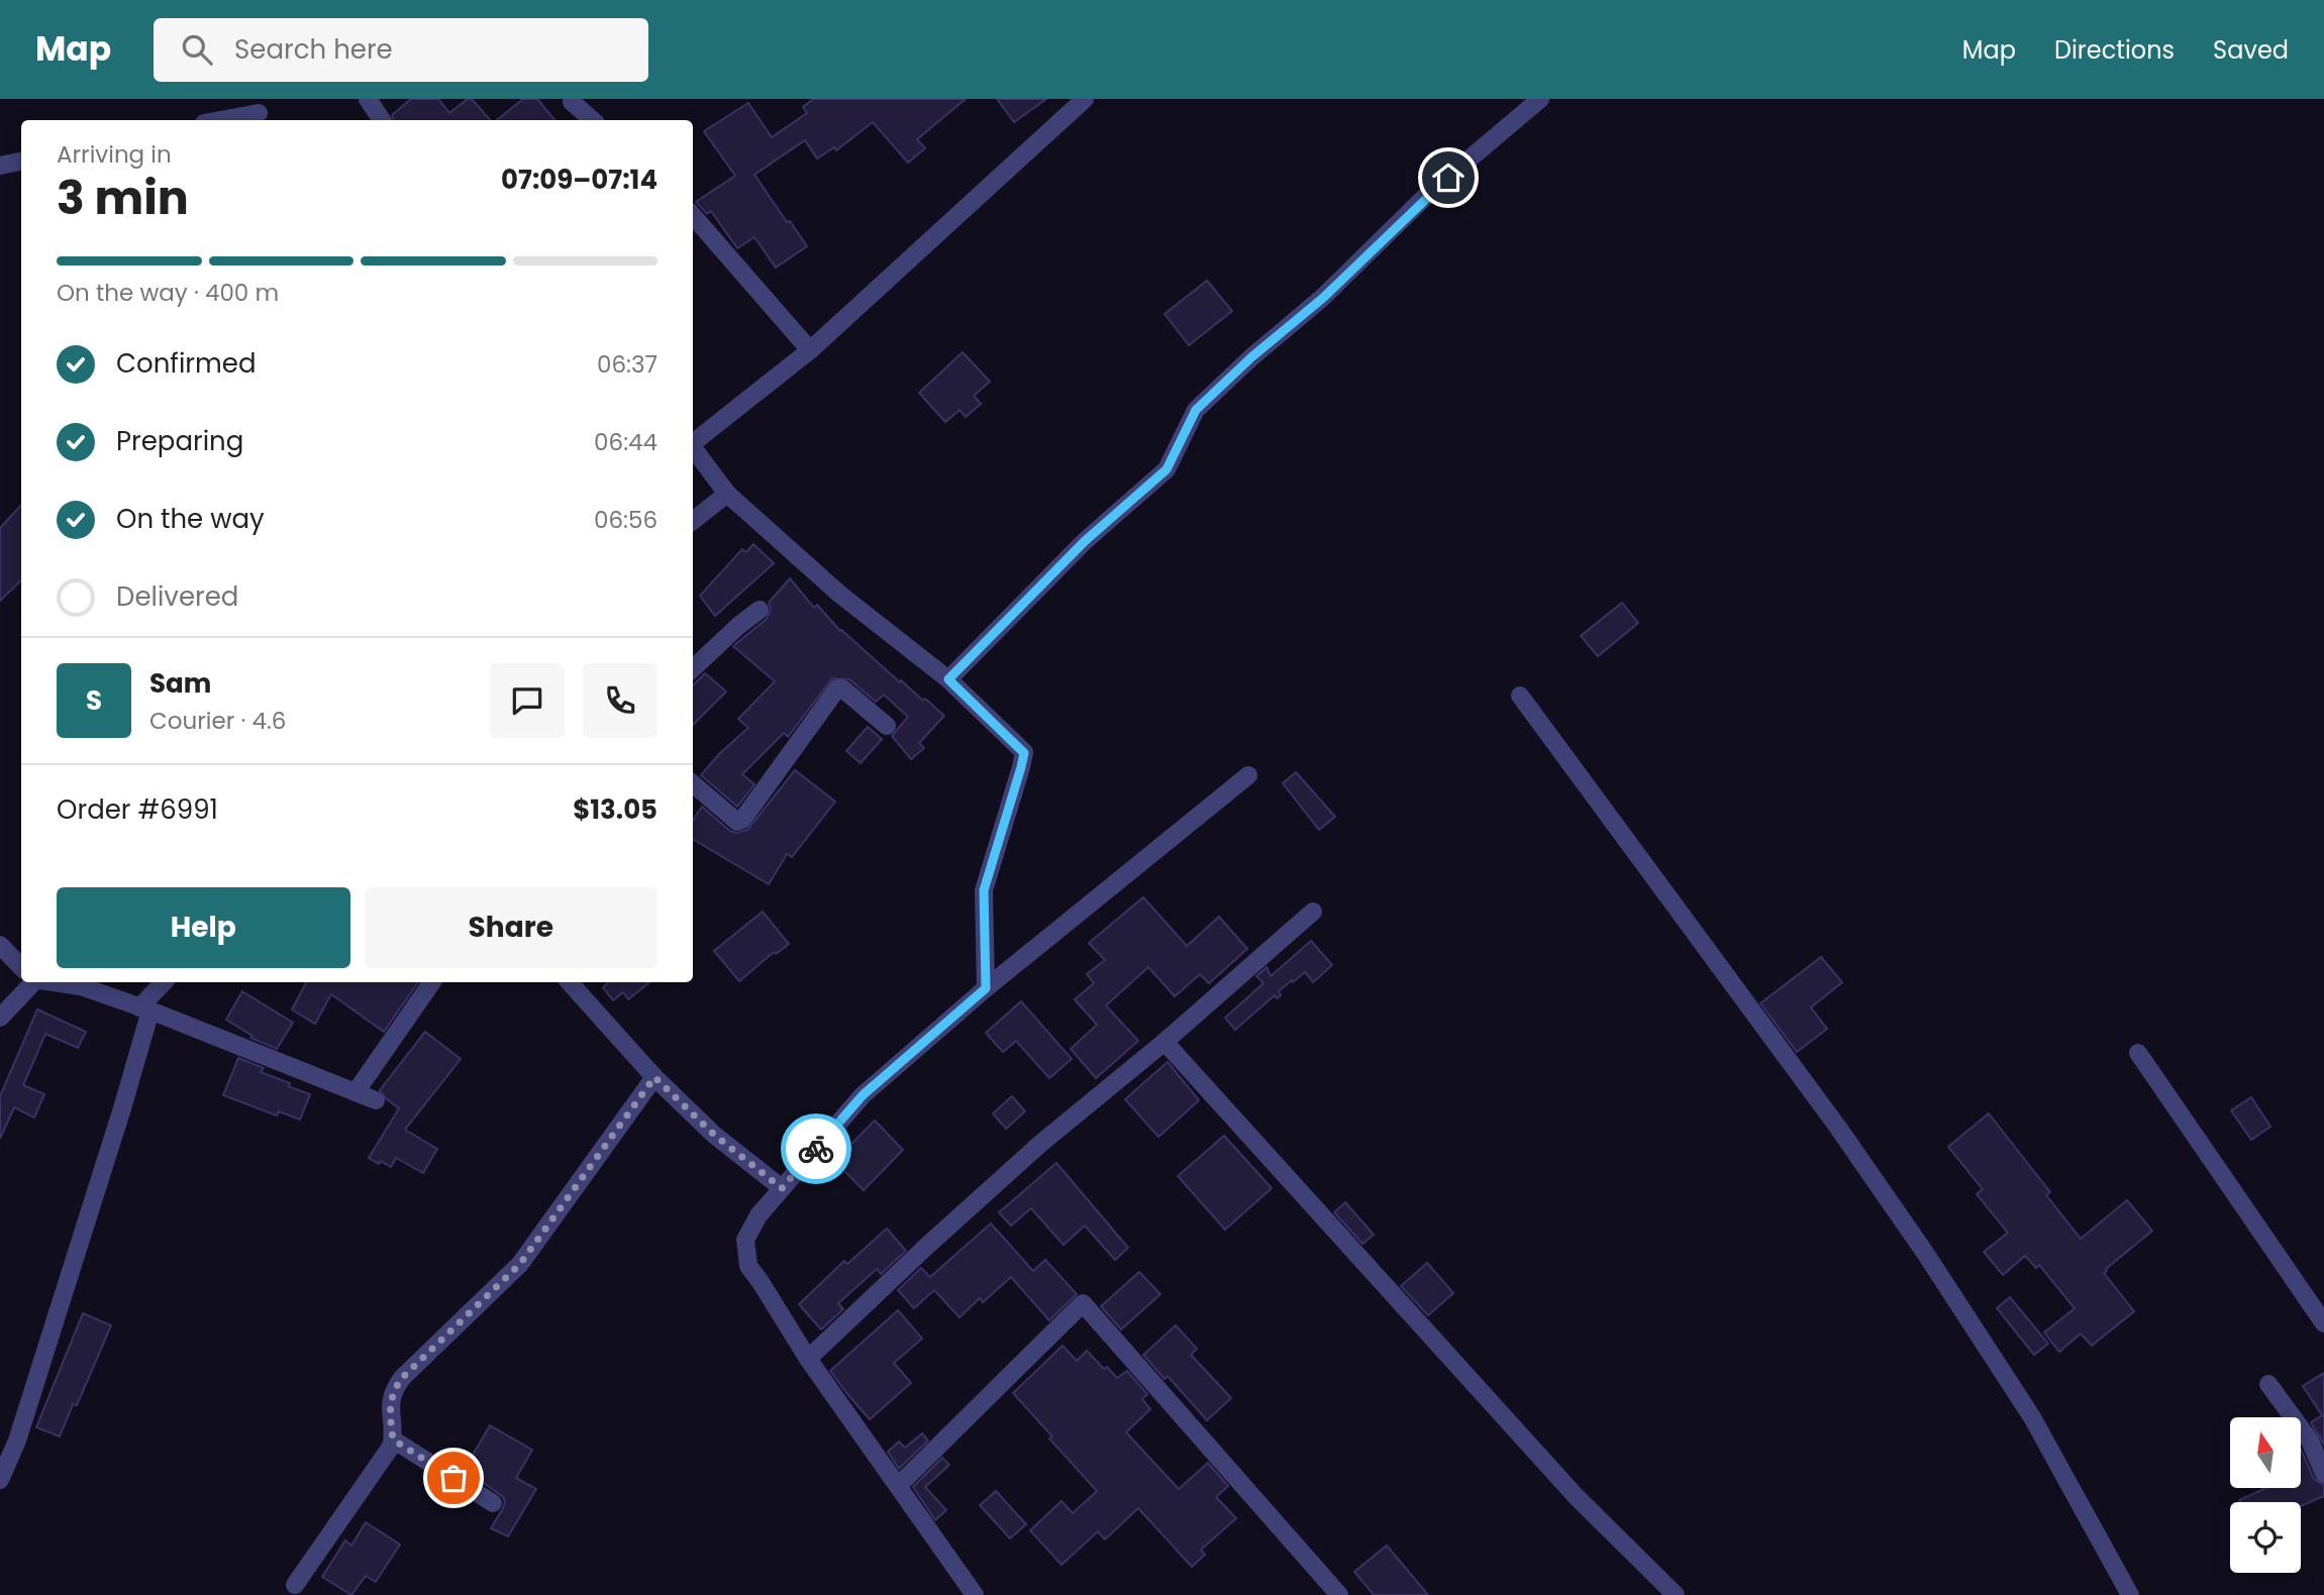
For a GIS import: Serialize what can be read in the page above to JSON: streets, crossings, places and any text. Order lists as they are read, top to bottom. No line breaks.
{"north":"top","page":{"header":"Map","search":"Search here","nav":["Map","Directions","Saved"],"heading":["3 min","Arriving in","07:09–07:14"],"panel":["Sam","Courier · 4.6","Order #6991","$13.05"],"bar":"On the way · 400 m","list":[["Confirmed","06:37"],["Preparing","06:44"],["On the way","06:56"],"Delivered"],"round":"S","buttons":["Help","Share"]}}
